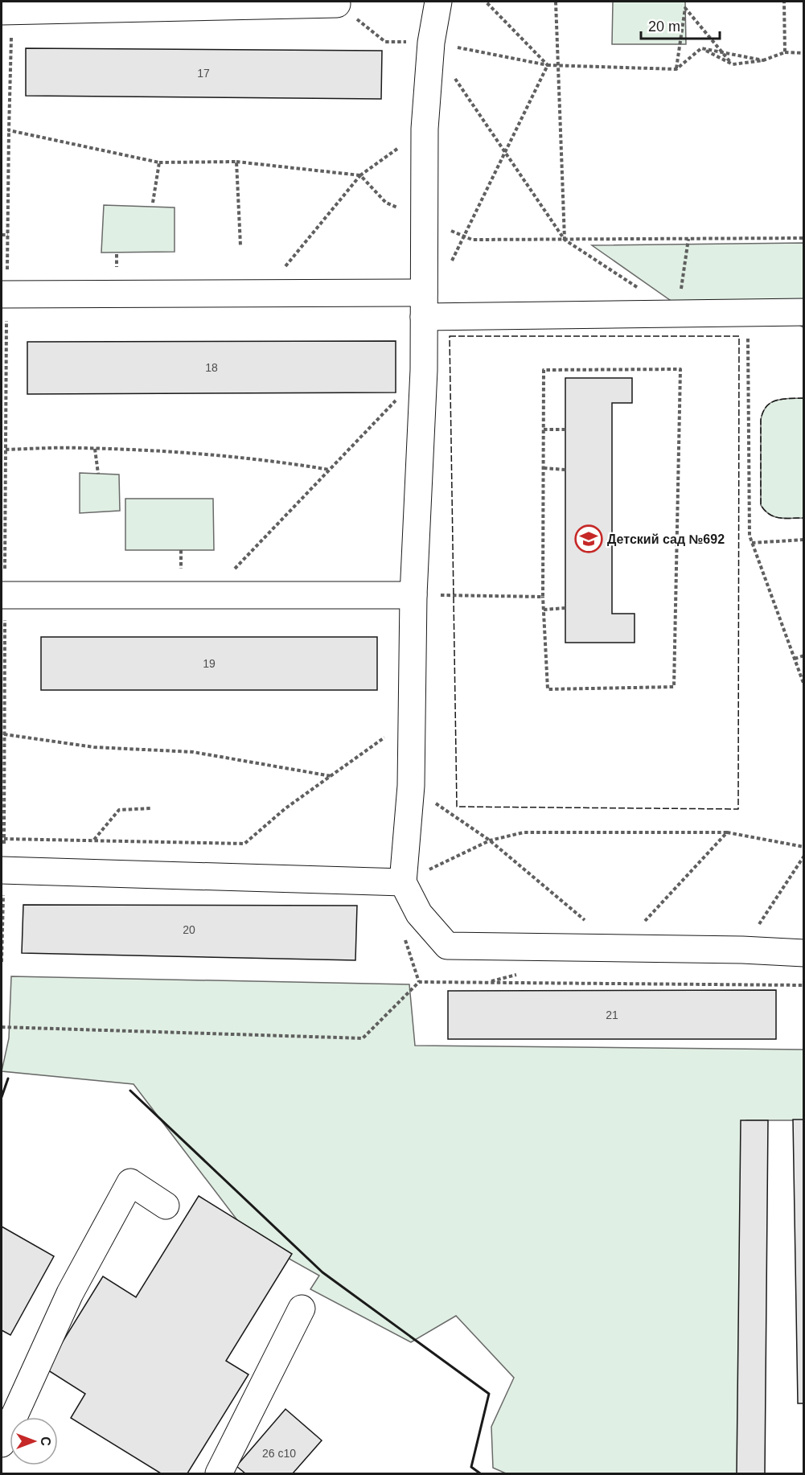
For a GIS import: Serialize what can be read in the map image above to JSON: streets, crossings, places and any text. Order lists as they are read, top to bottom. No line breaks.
{"places":{"school or university":["Детский сад №692"]},"house_numbers":["17","18","19","20","21","26 с10"],"scale_bar":"20 m","north":"right"}
